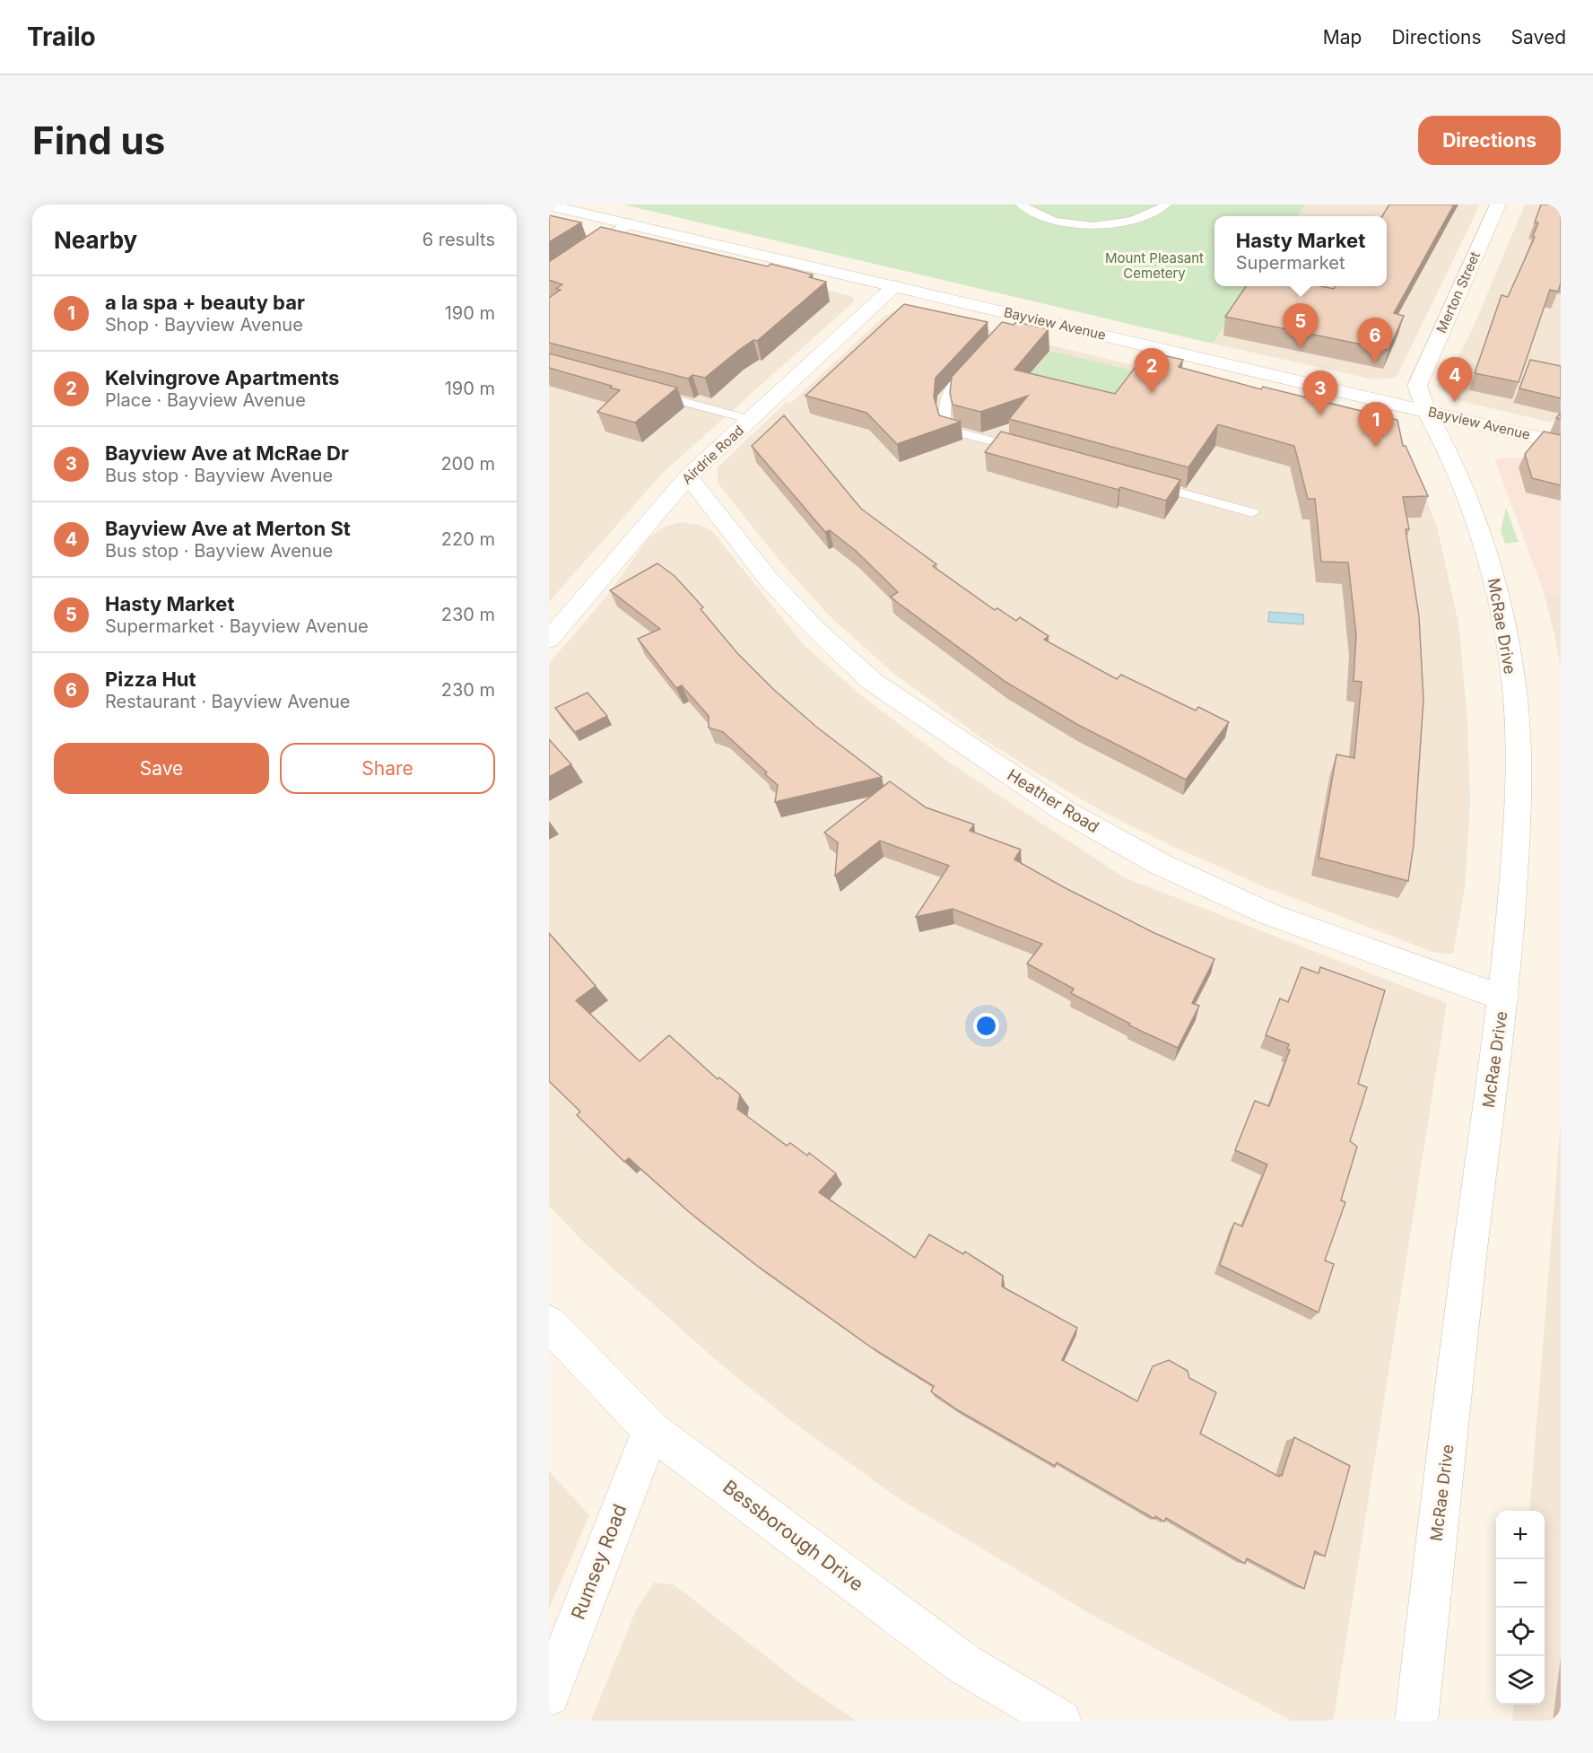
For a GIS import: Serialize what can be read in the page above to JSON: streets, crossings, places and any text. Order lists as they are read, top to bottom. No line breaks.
{"streets":{"street":["Merton Street","Bayview Avenue","Airdrie Road","McRae Drive","Heather Road","Bessborough Drive","Rumsey Road"]},"crossings":[["Merton Street","Bayview Avenue"],["Merton Street","McRae Drive"],["Bayview Avenue","Airdrie Road"],["Bayview Avenue","McRae Drive"],["Airdrie Road","Heather Road"],["McRae Drive","Heather Road"],["Bessborough Drive","Rumsey Road"]],"parks":["Mount Pleasant Cemetery"],"page":{"header":"Trailo","nav":["Map","Directions","Saved"],"buttons":["Directions",["Save","Share"]],"title":"Find us","heading":["Nearby","6 results"],"popup":["Hasty Market","Supermarket"],"list":[{"mark":"1","name":"a la spa + beauty bar","note":"Shop · Bayview Avenue","value":"190 m"},{"mark":"2","name":"Kelvingrove Apartments","note":"Place · Bayview Avenue","value":"190 m"},{"mark":"3","name":"Bayview Ave at McRae Dr","note":"Bus stop · Bayview Avenue","value":"200 m"},{"mark":"4","name":"Bayview Ave at Merton St","note":"Bus stop · Bayview Avenue","value":"220 m"},{"mark":"5","name":"Hasty Market","note":"Supermarket · Bayview Avenue","value":"230 m"},{"mark":"6","name":"Pizza Hut","note":"Restaurant · Bayview Avenue","value":"230 m"}],"pins":["5","6","2","4","3","1"],"map_buttons":["+","−"]}}
